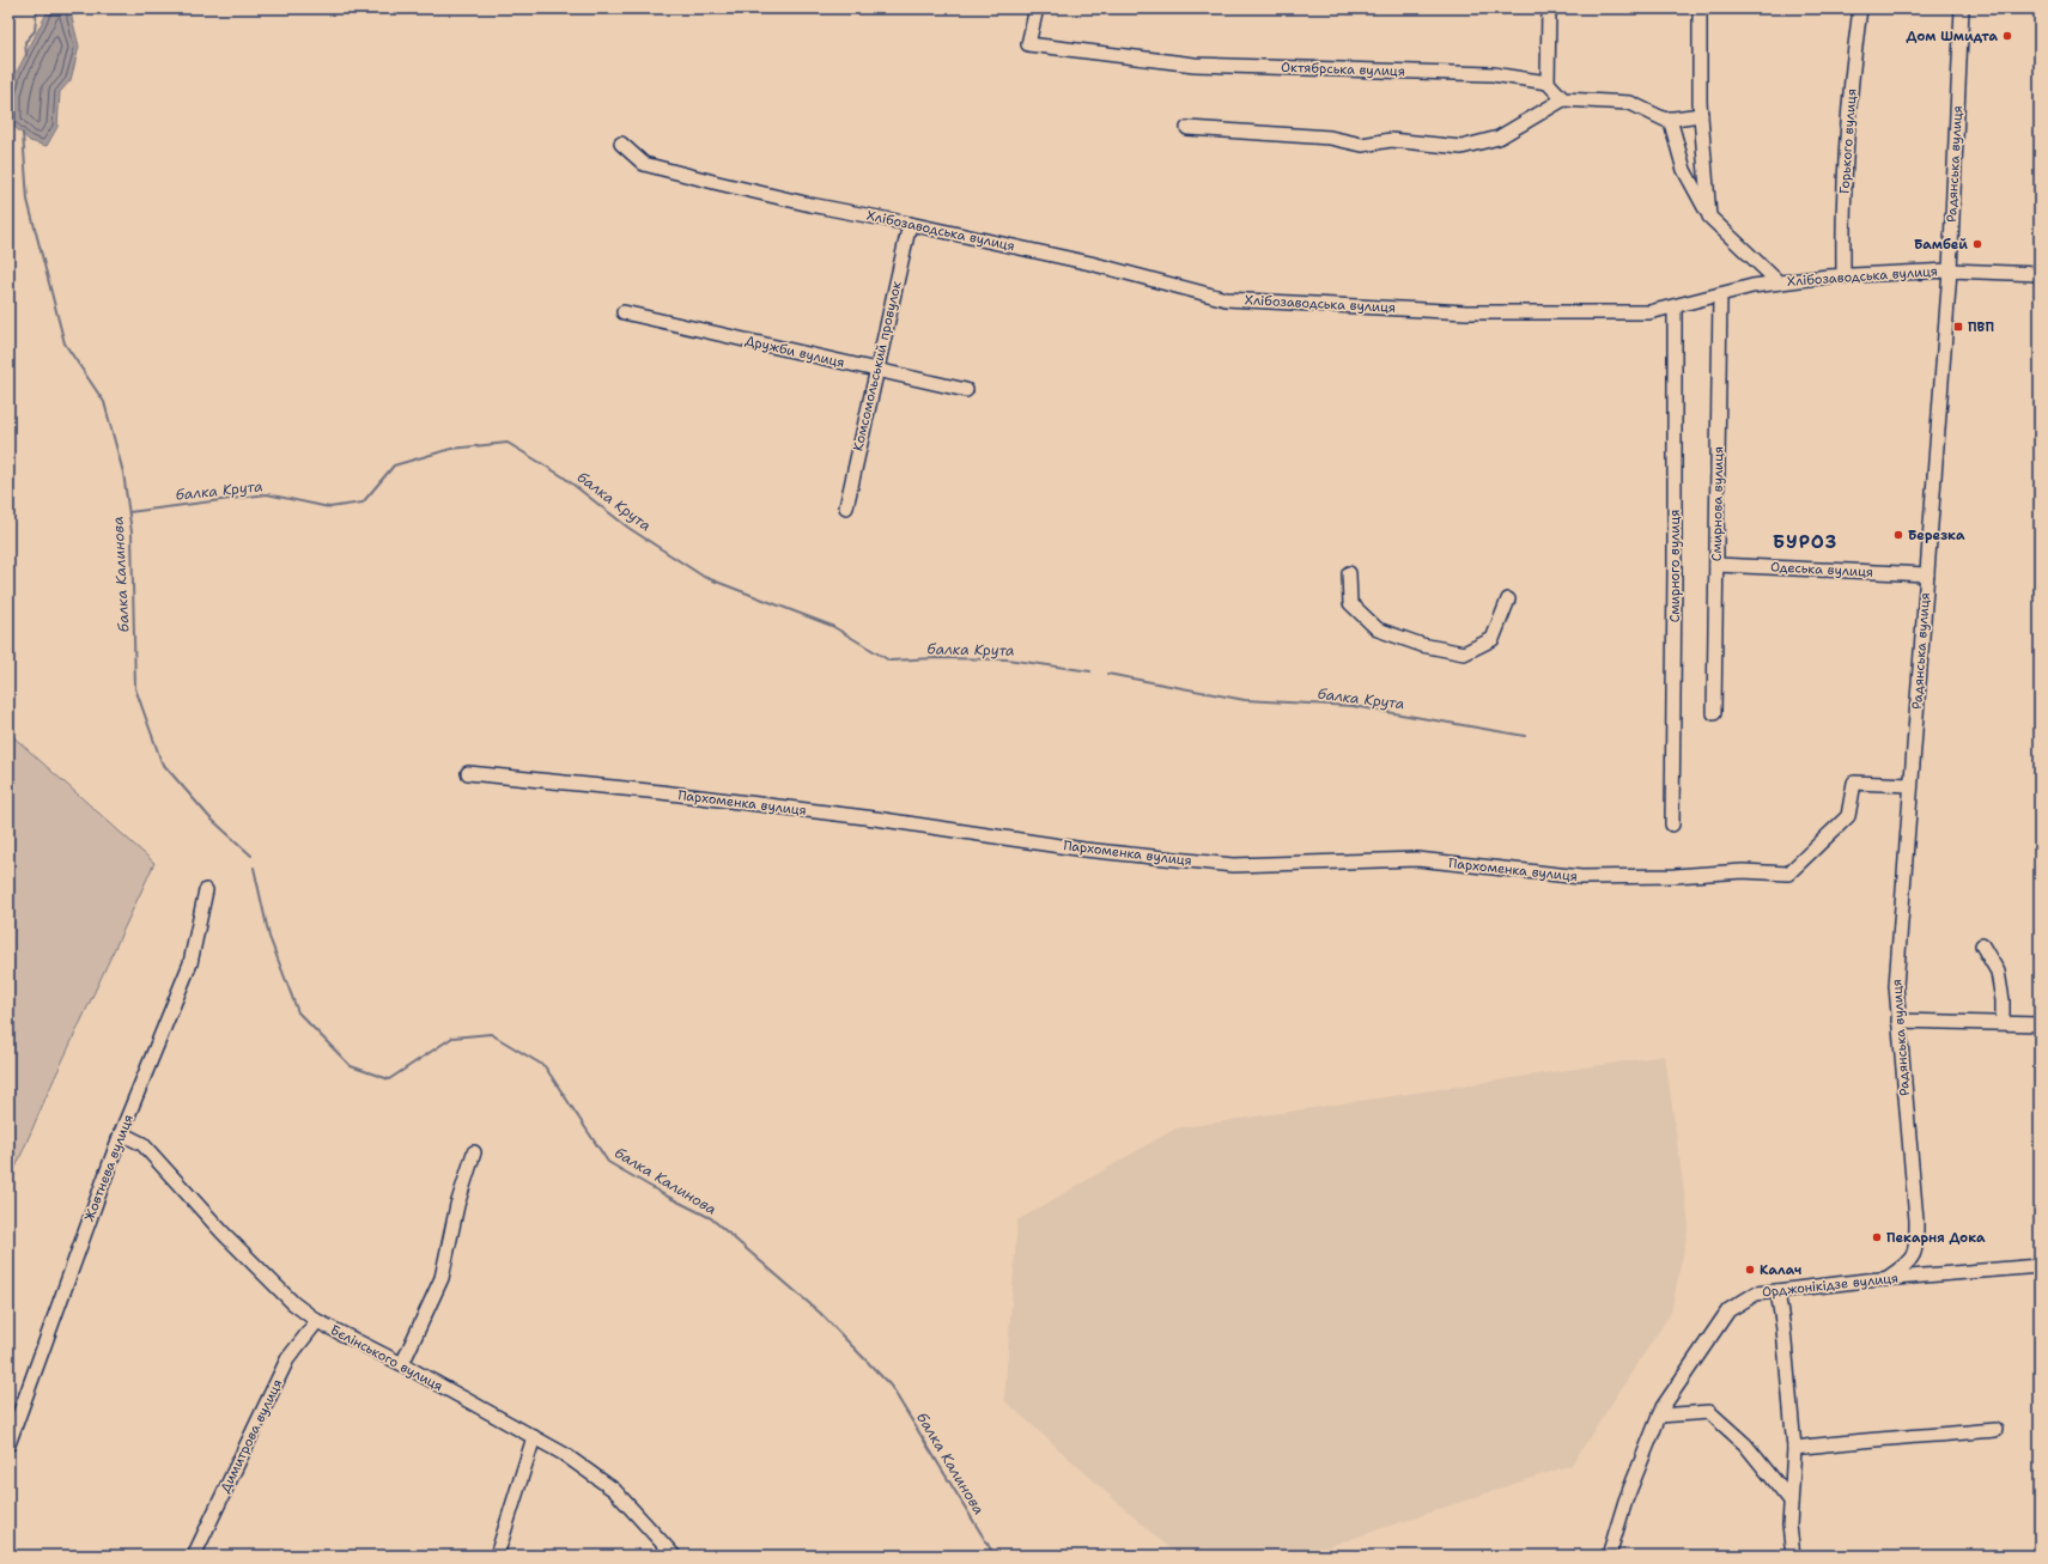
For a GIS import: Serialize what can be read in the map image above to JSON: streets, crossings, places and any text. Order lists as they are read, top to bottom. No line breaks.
{"streets":{"street":["Октябрська вулиця","Горького вулиця","Радянська вулиця","Хлібозаводська вулиця","Дружби вулиця","Комсомольський провулок","Смирнова вулиця","Смирного вулиця","Одеська вулиця","Пархоменка вулиця","Жовтнева вулиця","Орджонікідзе вулиця","Бєлінського вулиця","Димитрова вулиця"]},"crossings":[["Горького вулиця","Хлібозаводська вулиця"],["Радянська вулиця","Хлібозаводська вулиця"],["Радянська вулиця","Одеська вулиця"],["Радянська вулиця","Пархоменка вулиця"],["Радянська вулиця","Орджонікідзе вулиця"],["Хлібозаводська вулиця","Комсомольський провулок"],["Хлібозаводська вулиця","Смирнова вулиця"],["Хлібозаводська вулиця","Смирного вулиця"],["Дружби вулиця","Комсомольський провулок"],["Смирнова вулиця","Одеська вулиця"],["Жовтнева вулиця","Бєлінського вулиця"],["Бєлінського вулиця","Димитрова вулиця"]],"districts":["БУРОЗ"],"water":["балка Крута","балка Калинова"],"places":{"other":["Дом Шмидта","Бамбей","Березка","Пекарня Дока","Калач"],"transit":["ПВП"]}}
